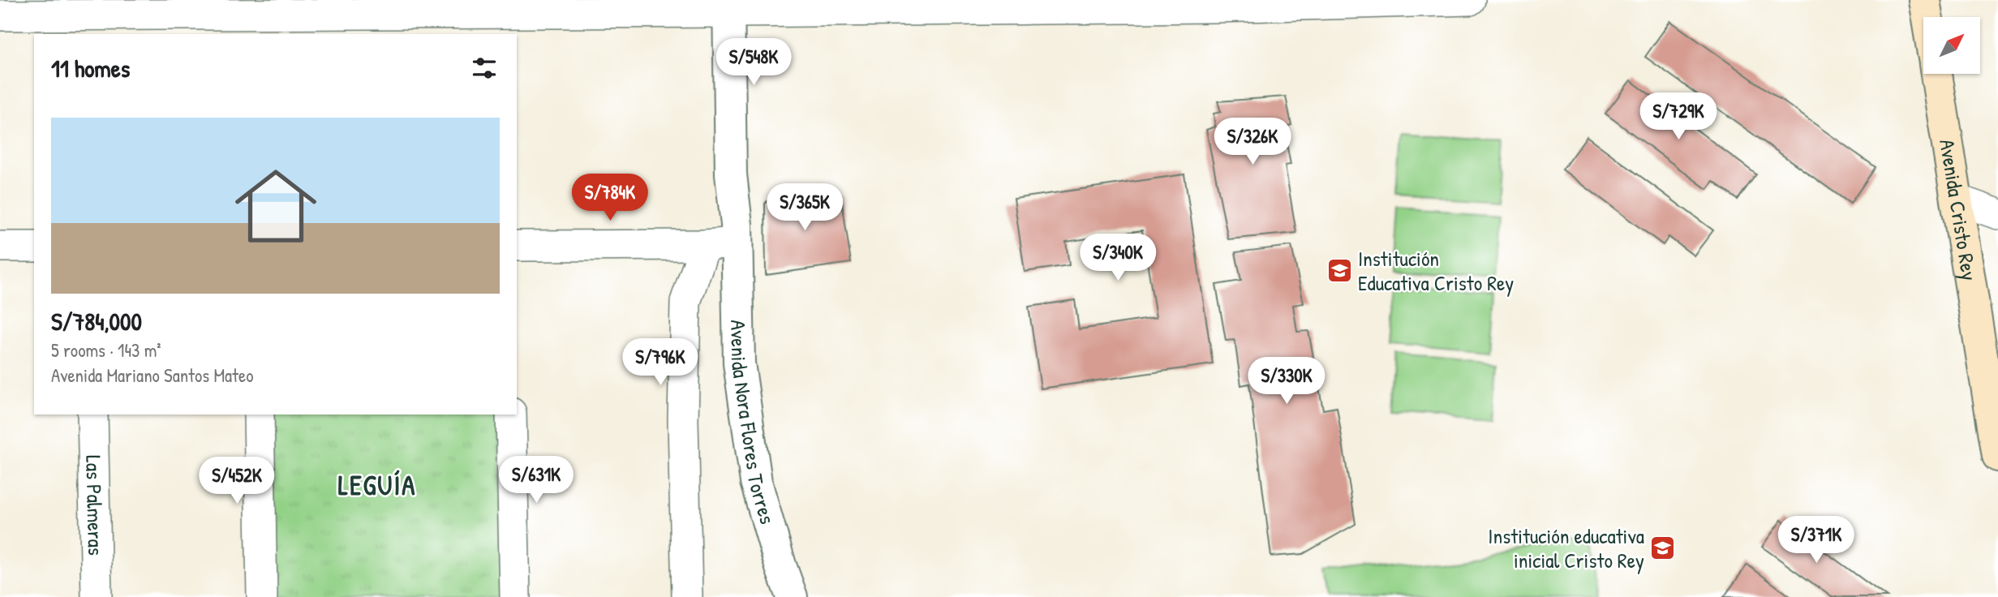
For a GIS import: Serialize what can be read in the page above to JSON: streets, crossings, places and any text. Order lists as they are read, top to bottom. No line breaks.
{"streets":{"main road":["Avenida Cristo Rey"],"street":["Avenida Nora Flores Torres","Las Palmeras"]},"districts":["LEGUÍA"],"places":{"school or university":["Institución Educativa Cristo Rey","Institución educativa inicial Cristo Rey"]},"north":"top right","page":{"heading":"11 homes","price":["S/548K","S/729K","S/326K","S/784K","S/365K","S/340K","S/796K","S/330K","S/631K","S/452K","S/371K"],"list":[{"name":"S/784,000","note":"5 rooms · 143 m² · Avenida Mariano Santos Mateo"}]}}
